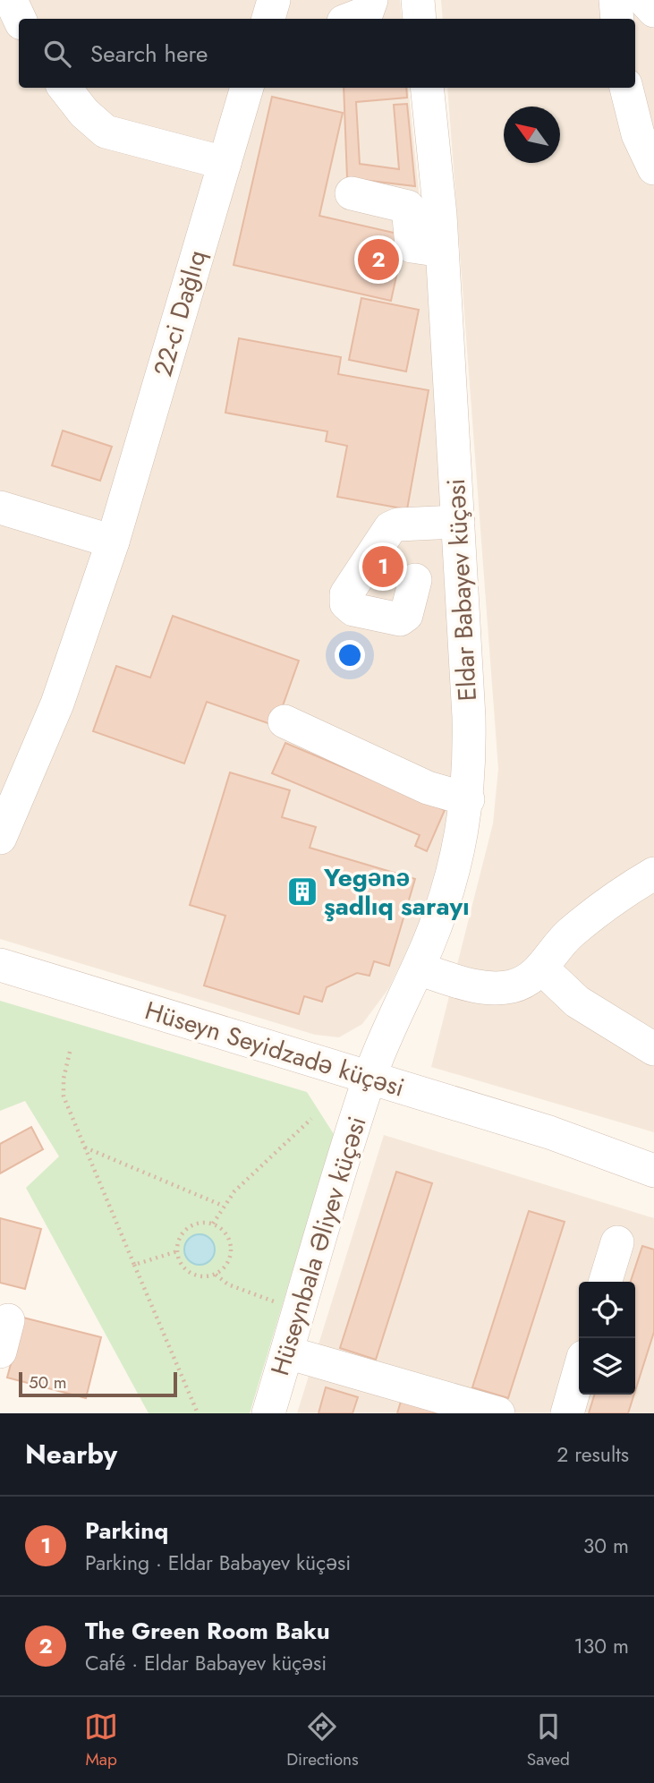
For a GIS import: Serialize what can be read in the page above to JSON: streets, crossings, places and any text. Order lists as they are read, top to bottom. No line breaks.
{"streets":{"street":["22-ci Dağlıq","Eldar Babayev küçəsi","Hüseyn Seyidzadə küçəsi","Hüseynbala Əliyev küçəsi"]},"crossings":[["Eldar Babayev küçəsi","Hüseyn Seyidzadə küçəsi"],["Eldar Babayev küçəsi","Hüseynbala Əliyev küçəsi"],["Hüseyn Seyidzadə küçəsi","Hüseynbala Əliyev küçəsi"]],"places":{"building":["Yegənə şadlıq sarayı"]},"scale_bar":"50 m","north":"top left","page":{"search":"Search here","pins":["2","1"],"scale":"50 m","heading":["Nearby","2 results"],"list":[{"mark":"1","name":"Parkinq","note":"Parking · Eldar Babayev küçəsi","value":"30 m"},{"mark":"2","name":"The Green Room Baku","note":"Café · Eldar Babayev küçəsi","value":"130 m"}],"nav":["Map","Directions","Saved"]}}
